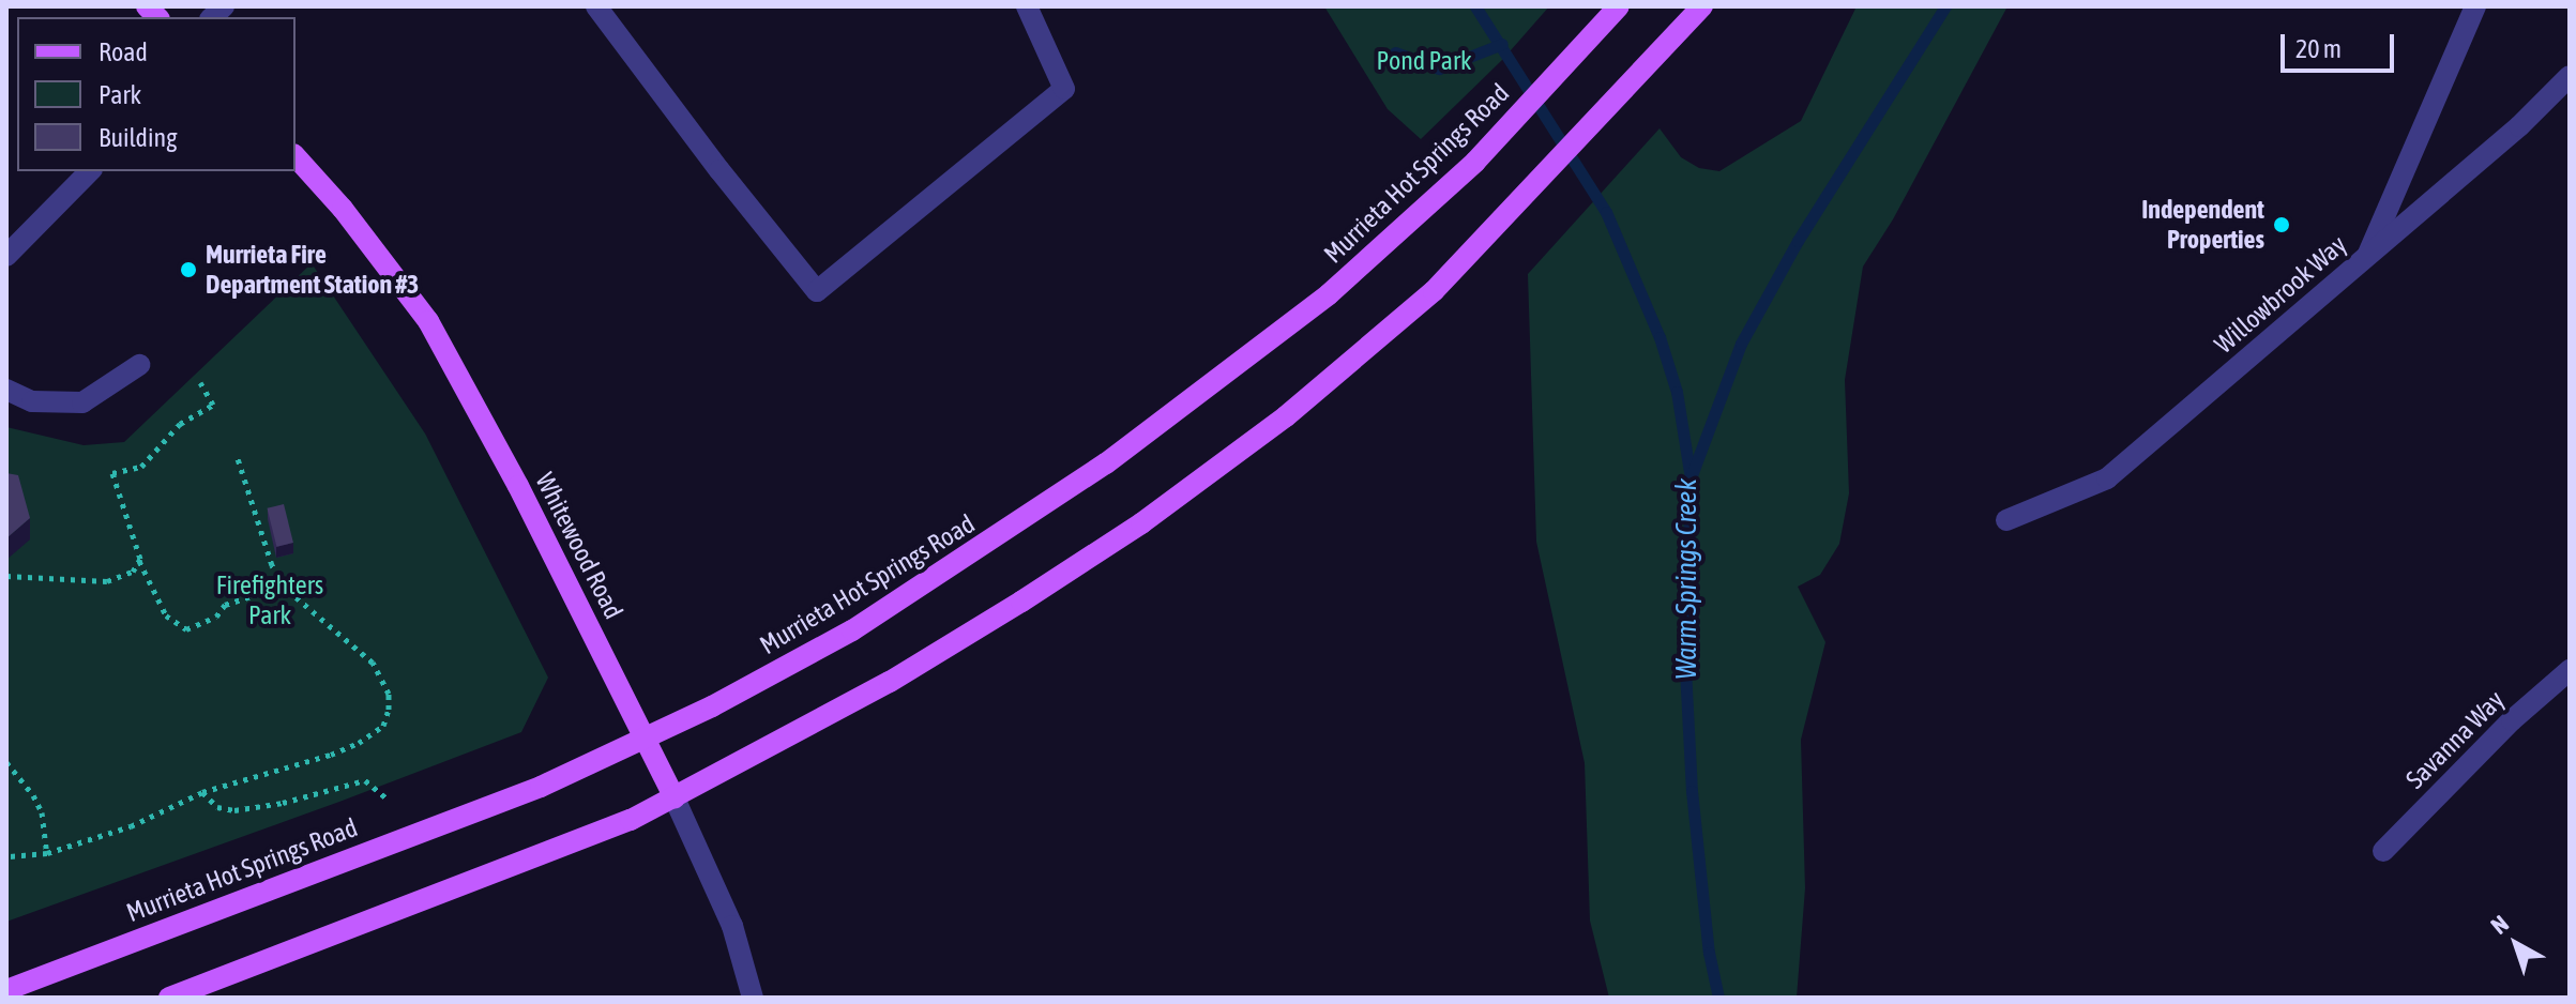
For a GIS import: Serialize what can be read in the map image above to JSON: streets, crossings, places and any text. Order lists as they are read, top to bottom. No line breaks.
{"streets":{"main road":["Murrieta Hot Springs Road","Whitewood Road"],"street":["Willowbrook Way","Savanna Way"]},"crossings":[["Murrieta Hot Springs Road","Whitewood Road"]],"water":["Warm Springs Creek"],"parks":["Pond Park","Firefighters Park"],"places":["Independent Properties","Murrieta Fire Department Station #3"],"legend":["Road","Park","Building"],"scale_bar":"20 m","north":"top left"}
